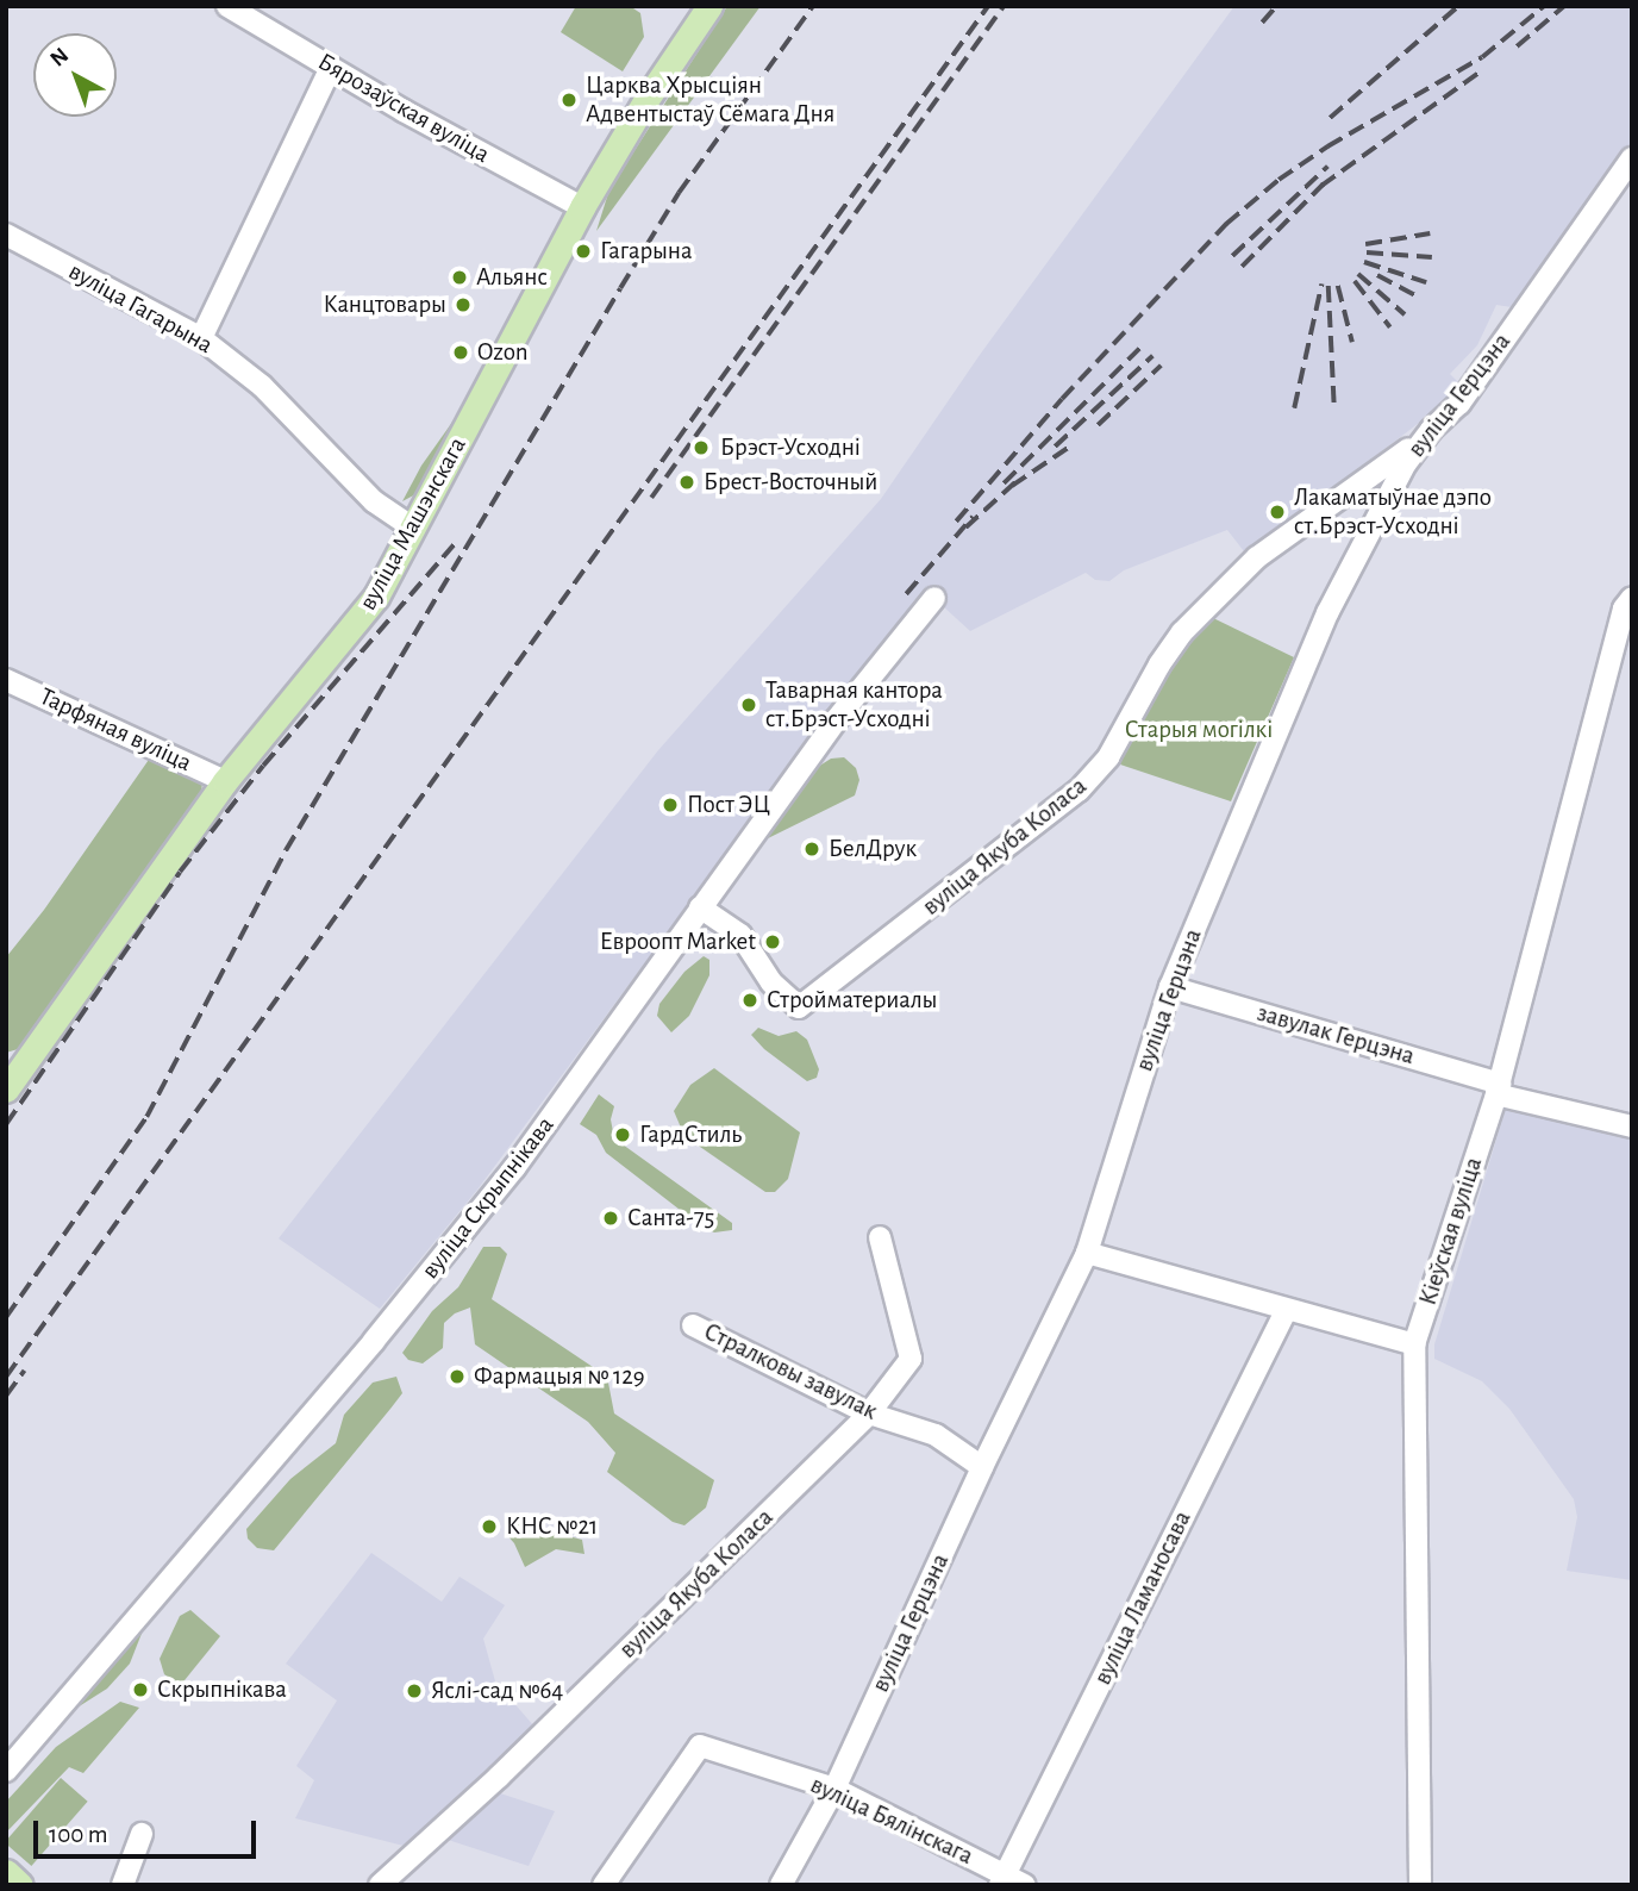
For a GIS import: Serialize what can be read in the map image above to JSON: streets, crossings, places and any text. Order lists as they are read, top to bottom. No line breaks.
{"streets":{"main road":["вуліца Машэнскага"],"street":["Бярозаўская вуліца","вуліца Гагарына","вуліца Герцэна","Тарфяная вуліца","вуліца Якуба Коласа","завулак Герцэна","вуліца Скрыпнікава","Кіеўская вуліца","Стралковы завулак","вуліца Ламаносава","вуліца Бялінскага"]},"crossings":[["Бярозаўская вуліца","вуліца Машэнскага"],["вуліца Гагарына","вуліца Машэнскага"],["вуліца Герцэна","вуліца Якуба Коласа"],["вуліца Герцэна","завулак Герцэна"],["вуліца Герцэна","Стралковы завулак"],["вуліца Герцэна","вуліца Бялінскага"],["вуліца Машэнскага","Тарфяная вуліца"],["вуліца Якуба Коласа","вуліца Скрыпнікава"],["вуліца Якуба Коласа","Стралковы завулак"],["завулак Герцэна","Кіеўская вуліца"],["вуліца Ламаносава","вуліца Бялінскага"]],"parks":["Старыя могілкі"],"places":["Царква Хрысціян Адвентыстаў Сёмага Дня","Гагарына","Альянс","Канцтовары","Ozon","Брэст-Усходні","Брест-Восточный","Лакаматыўнае дэпо ст.Брэст-Усходні","Таварная кантора ст.Брэст-Усходні","Пост ЭЦ","БелДрук","Евроопт Market","Стройматериалы","ГардСтиль","Санта-75","Фармацыя № 129","КНС №21","Скрыпнікава","Яслі-сад №64"],"scale_bar":"100 m","north":"top left"}
